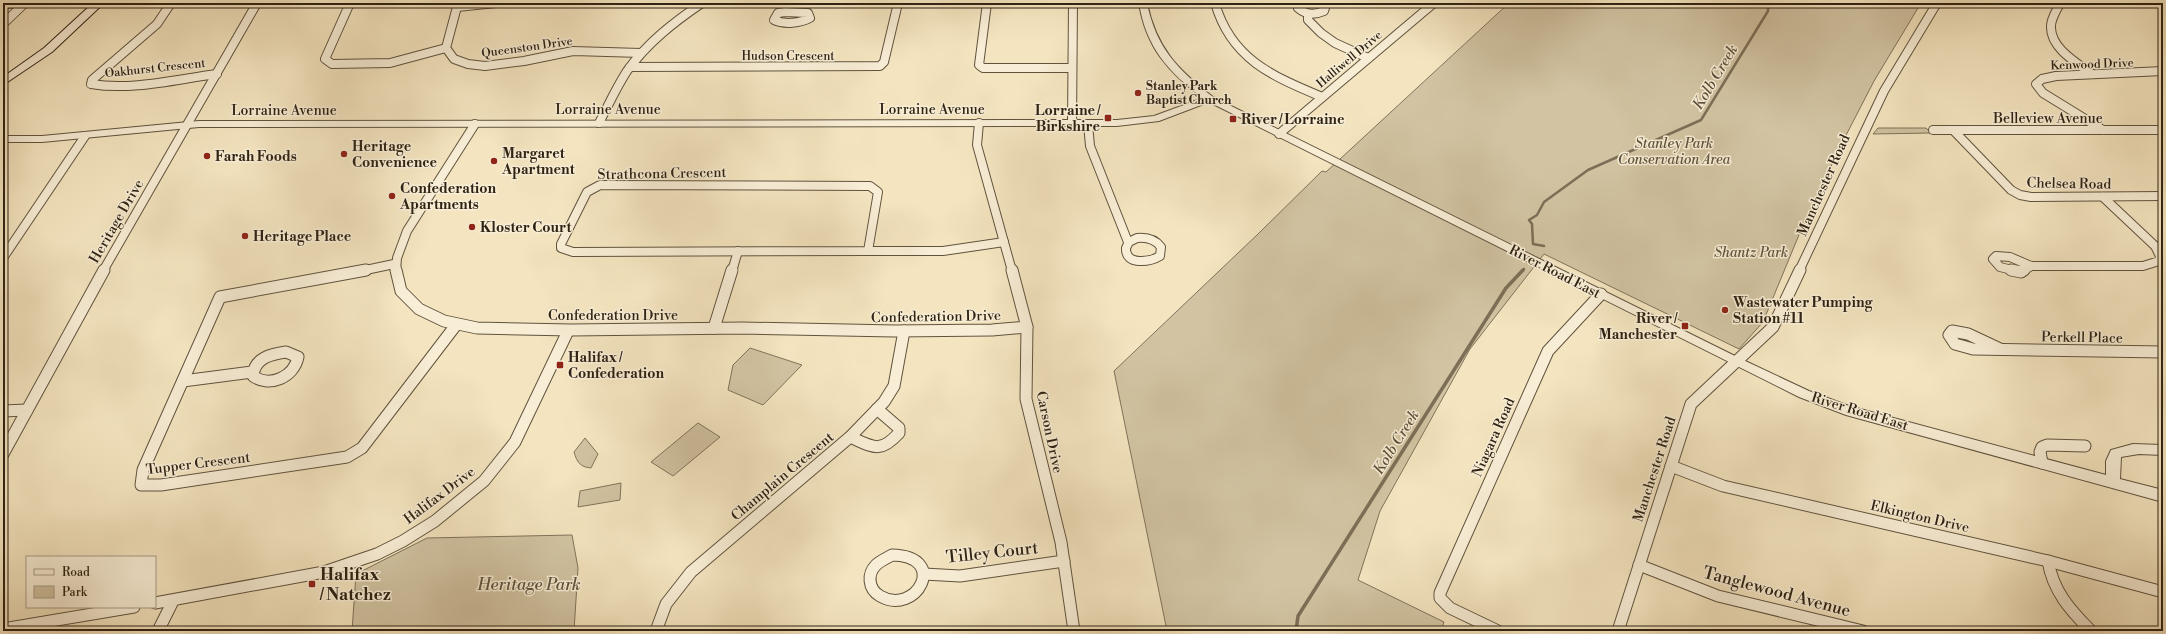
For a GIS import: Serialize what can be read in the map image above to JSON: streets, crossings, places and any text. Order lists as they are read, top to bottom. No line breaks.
{"streets":{"street":["Queenston Drive","Hudson Crescent","Halliwell Drive","Kenwood Drive","Oakhurst Crescent","Lorraine Avenue","Belleview Avenue","Strathcona Crescent","Chelsea Road","Manchester Road","Heritage Drive","River Road East","Confederation Drive","Perkell Place","Carson Drive","Niagara Road","Tupper Crescent","Champlain Crescent","Halifax Drive","Elkington Drive","Tilley Court","Tanglewood Avenue"]},"crossings":[["Halliwell Drive","River Road East"],["Kenwood Drive","Belleview Avenue"],["Oakhurst Crescent","Heritage Drive"],["Lorraine Avenue","Heritage Drive"],["Lorraine Avenue","River Road East"],["Lorraine Avenue","Confederation Drive"],["Lorraine Avenue","Carson Drive"],["Belleview Avenue","Chelsea Road"],["Strathcona Crescent","Carson Drive"],["Manchester Road","River Road East"],["Manchester Road","Elkington Drive"],["Manchester Road","Tanglewood Avenue"],["River Road East","Niagara Road"],["Confederation Drive","Carson Drive"],["Confederation Drive","Tupper Crescent"],["Confederation Drive","Champlain Crescent"],["Confederation Drive","Halifax Drive"],["Carson Drive","Tilley Court"]],"water":["Kolb Creek"],"parks":["Stanley Park Conservation Area","Shantz Park","Heritage Park"],"places":{"other":["Stanley Park Baptist Church","Heritage Convenience","Farah Foods","Margaret Apartment","Confederation Apartments","Kloster Court","Heritage Place","Wastewater Pumping Station #11"],"transit":["Lorraine / Birkshire","River / Lorraine","River / Manchester","Halifax / Confederation","Halifax / Natchez"]},"legend":["Road","Park"]}
